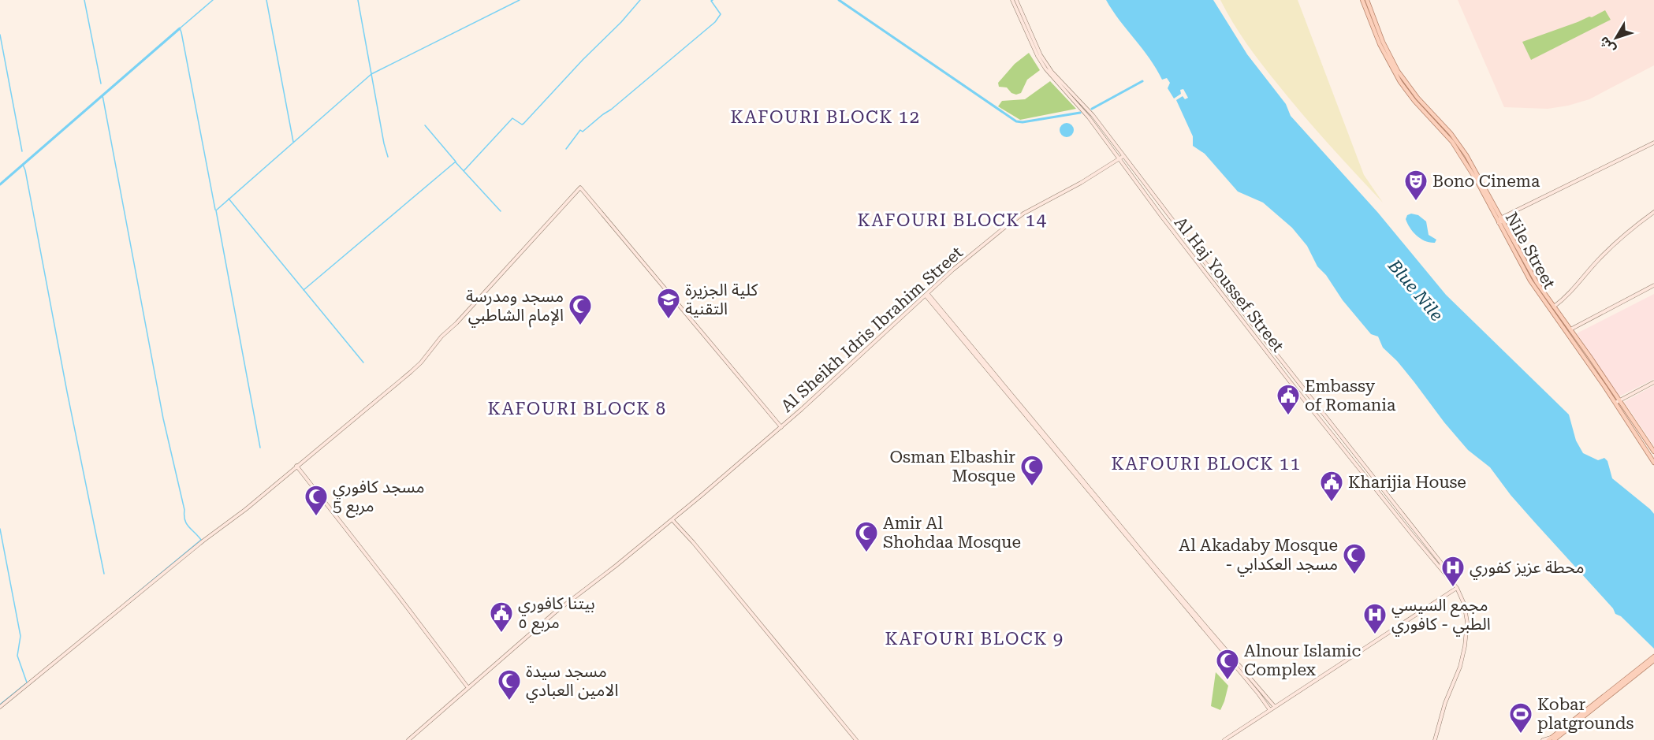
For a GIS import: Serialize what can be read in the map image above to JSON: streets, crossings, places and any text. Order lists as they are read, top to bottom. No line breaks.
{"streets":{"main road":["Nile Street"],"street":["Al Haj Youssef Street","Al Sheikh Idris Ibrahim Street"]},"crossings":[["Al Haj Youssef Street","Al Sheikh Idris Ibrahim Street"]],"districts":["KAFOURI BLOCK 12","KAFOURI BLOCK 14","KAFOURI BLOCK 8","KAFOURI BLOCK 11","KAFOURI BLOCK 9"],"water":["Blue Nile"],"places":{"theatre":["Bono Cinema"],"school or university":["كلية الجزيرة التقنية"],"mosque":["مسجد ومدرسة الإمام الشاطبي","Osman Elbashir Mosque","مسجد كافوري مربع 5","Amir Al Shohdaa Mosque","Al Akadaby Mosque - مسجد العكدابي","Alnour Islamic Complex","مسجد سيدة الامين العبادي"],"public building":["Embassy of Romania","Kharijia House","بيتنا كافوري مربع ٥"],"hospital":["محطة عزيز كفوري","مجمع السيسي الطبي - كافوري"],"sports":["Kobar platgrounds"]},"north":"bottom left"}
